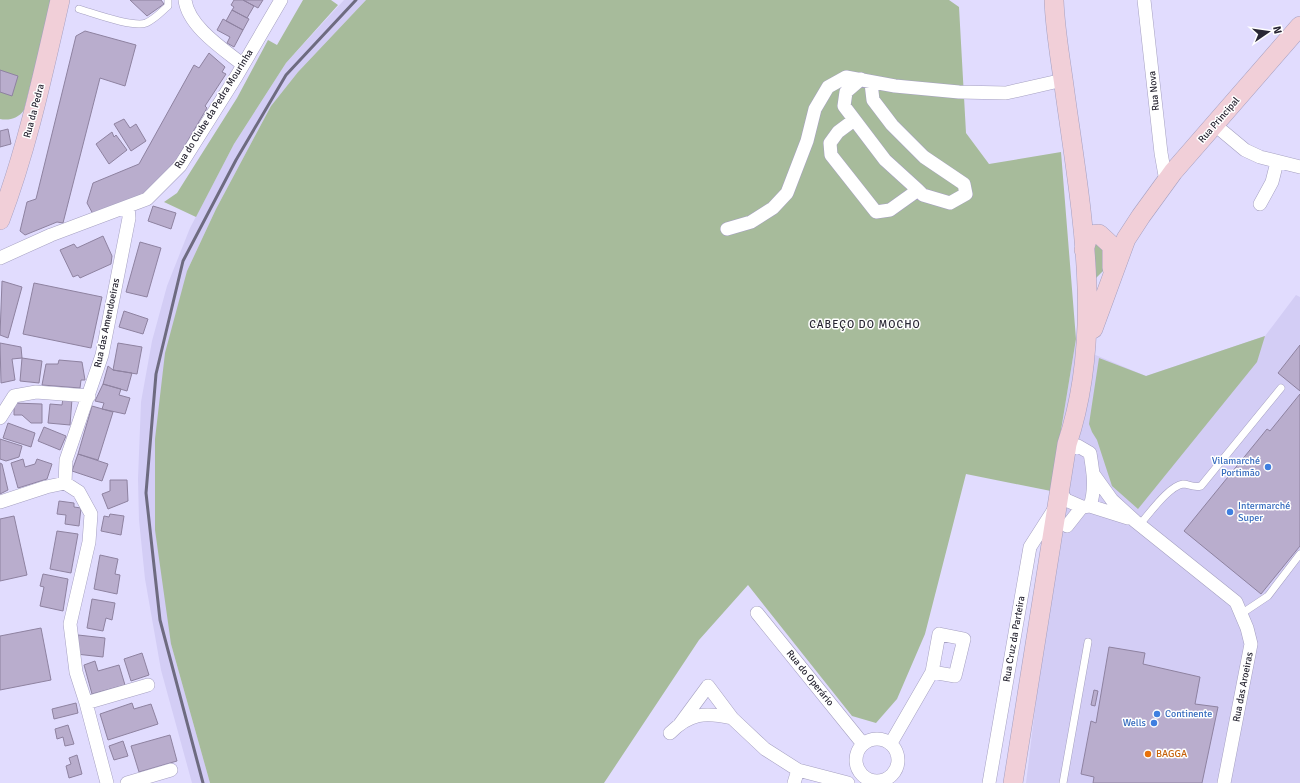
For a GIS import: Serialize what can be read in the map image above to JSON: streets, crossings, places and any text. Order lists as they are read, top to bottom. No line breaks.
{"streets":{"main road":["Rua da Pedra","Rua Principal"],"street":["Rua Nova","Rua do Clube da Pedra Mourinha","Rua das Amendoeiras","Rua Cruz da Parteira","Rua do Operário","Rua das Aroeiras"]},"crossings":[["Rua Nova","Rua Principal"],["Rua do Clube da Pedra Mourinha","Rua das Amendoeiras"],["Rua Cruz da Parteira","Rua das Aroeiras"]],"districts":["CABEÇO DO MOCHO"],"places":["Vilamarché Portimão","Intermarché Super","Continente","Wells","BAGGA"],"north":"right"}
